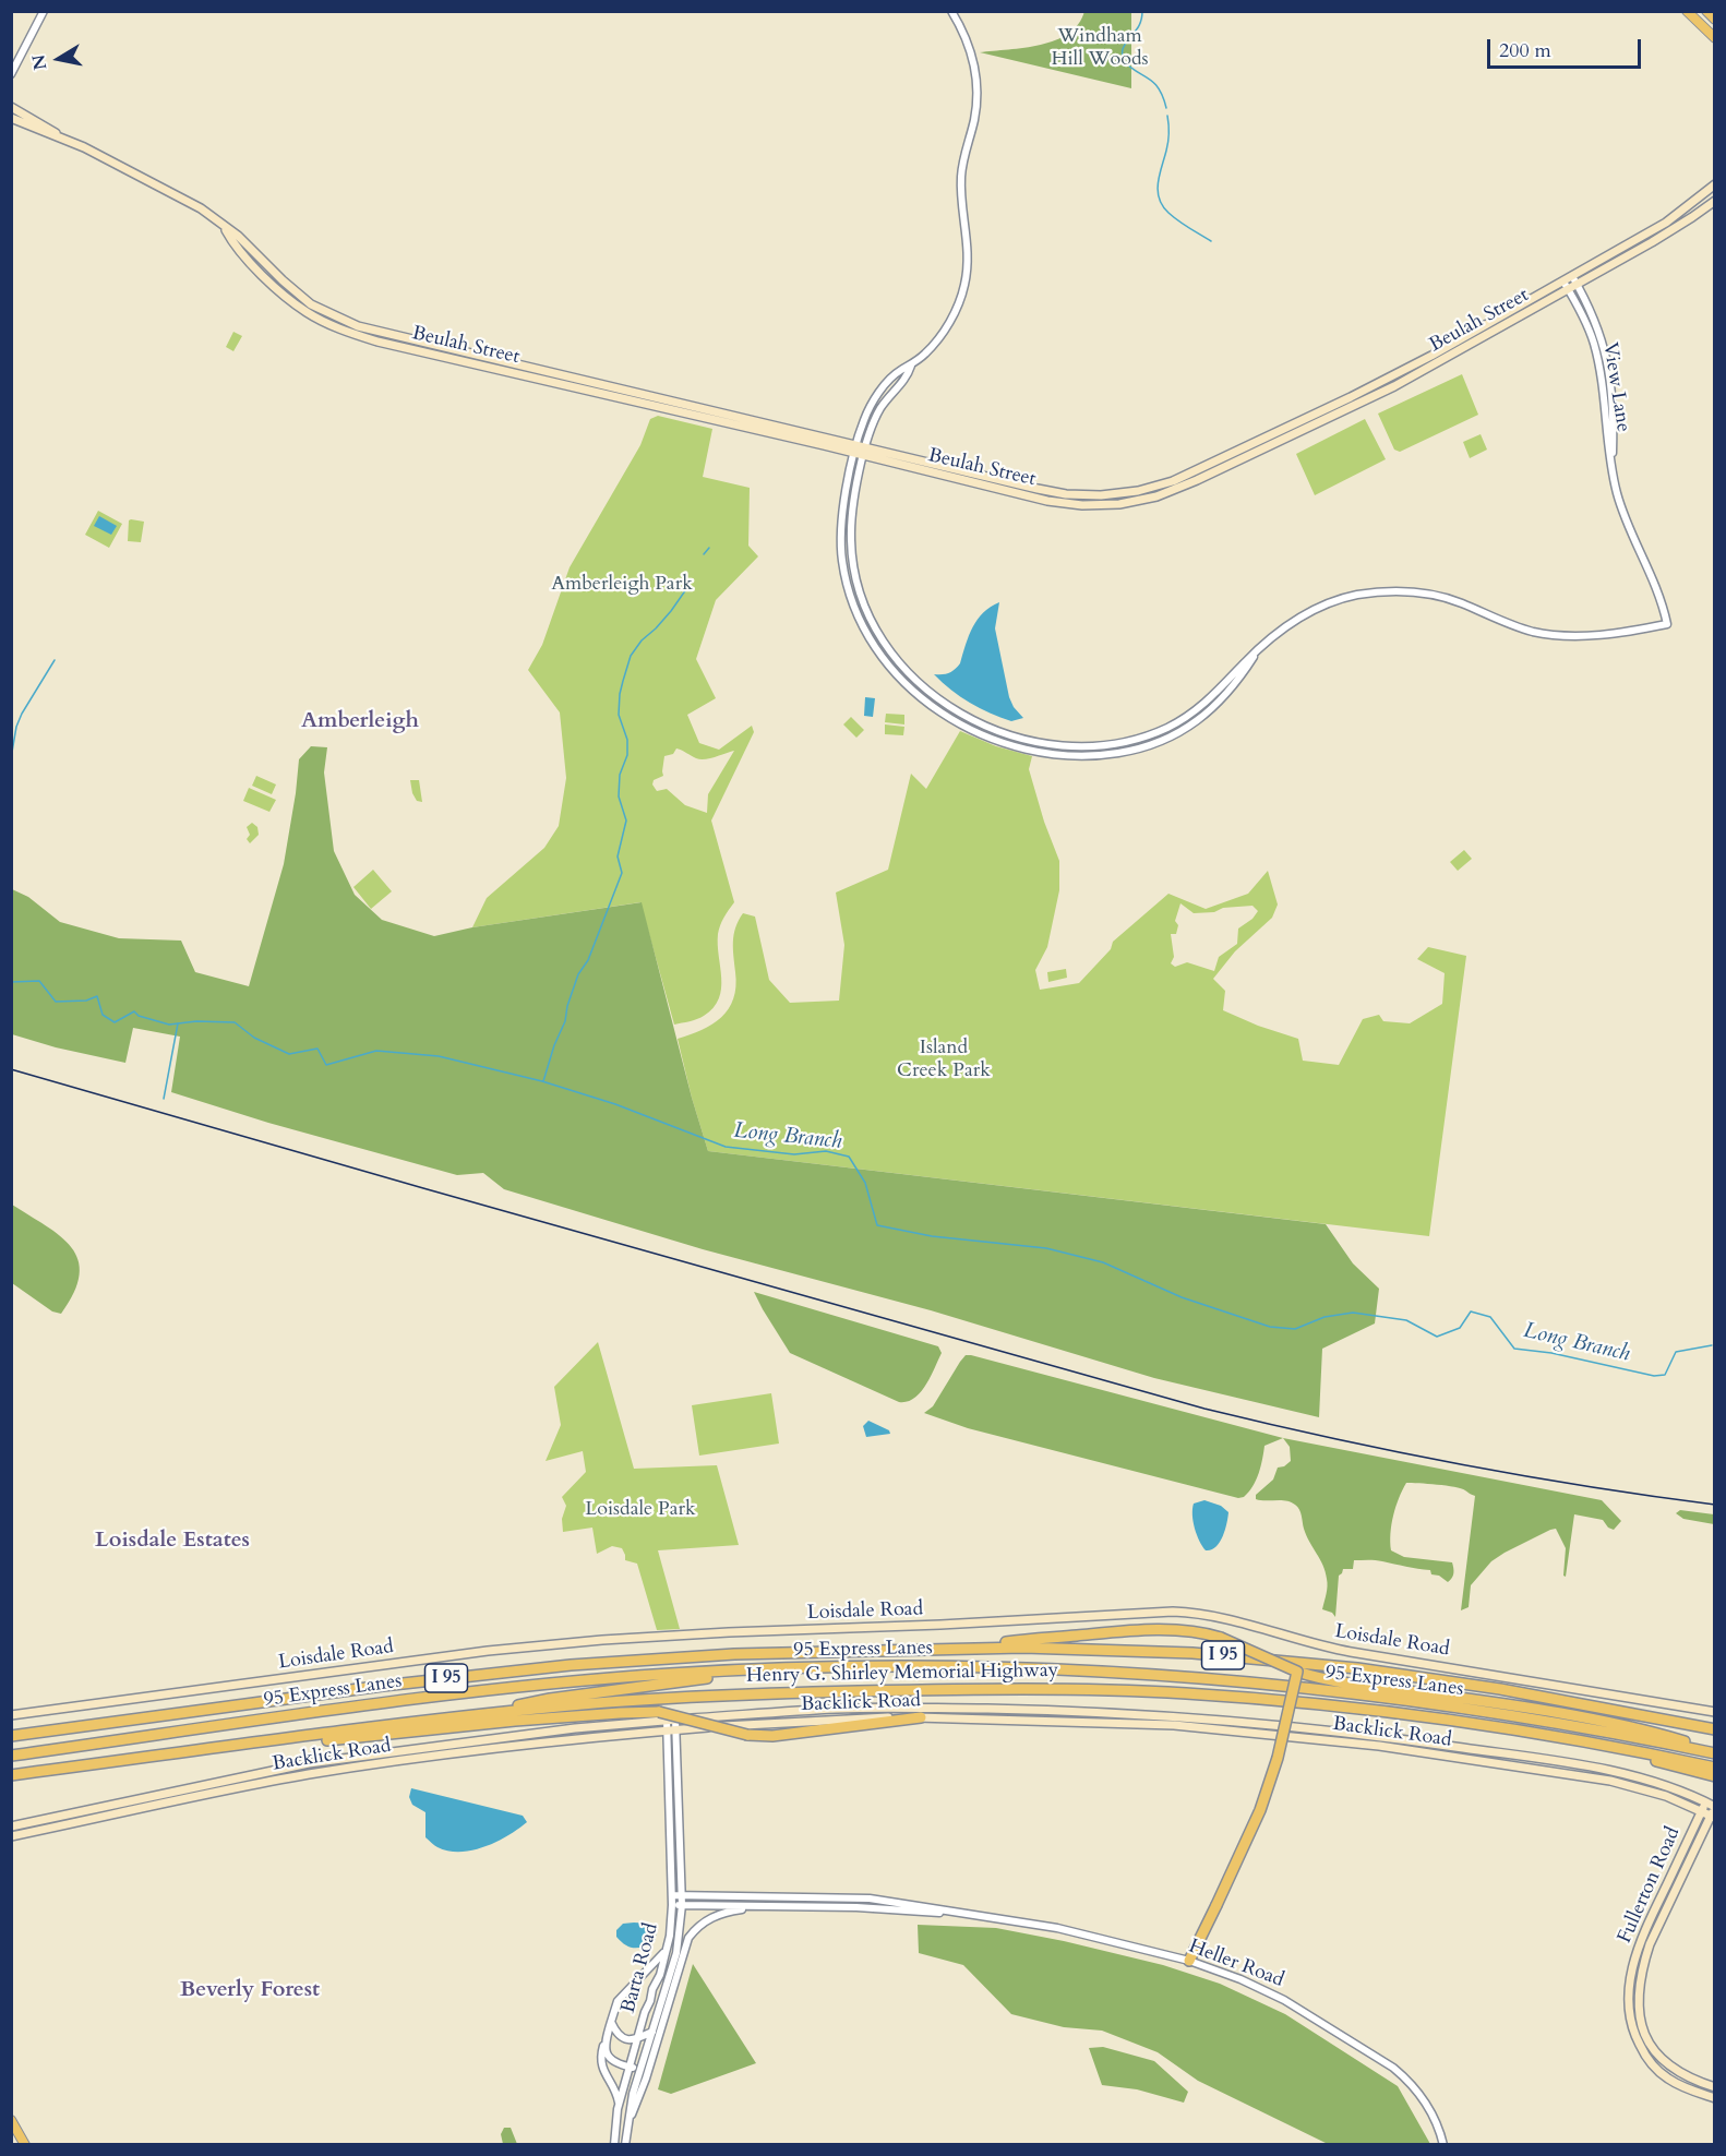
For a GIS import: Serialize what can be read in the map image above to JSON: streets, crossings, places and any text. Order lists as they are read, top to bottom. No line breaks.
{"streets":{"highway":["95 Express Lanes","I 95","Henry G. Shirley Memorial Highway"],"main road":["Beulah Street","Loisdale Road","Backlick Road","Fullerton Road"],"street":["View Lane","Heller Road","Barta Road"]},"crossings":[["Beulah Street","View Lane"],["Backlick Road","Fullerton Road"],["Backlick Road","Barta Road"],["Heller Road","Barta Road"]],"districts":["Amberleigh","Loisdale Estates","Beverly Forest"],"water":["Long Branch"],"parks":["Windham Hill Woods","Amberleigh Park","Island Creek Park","Loisdale Park"],"scale_bar":"200 m","north":"left"}
